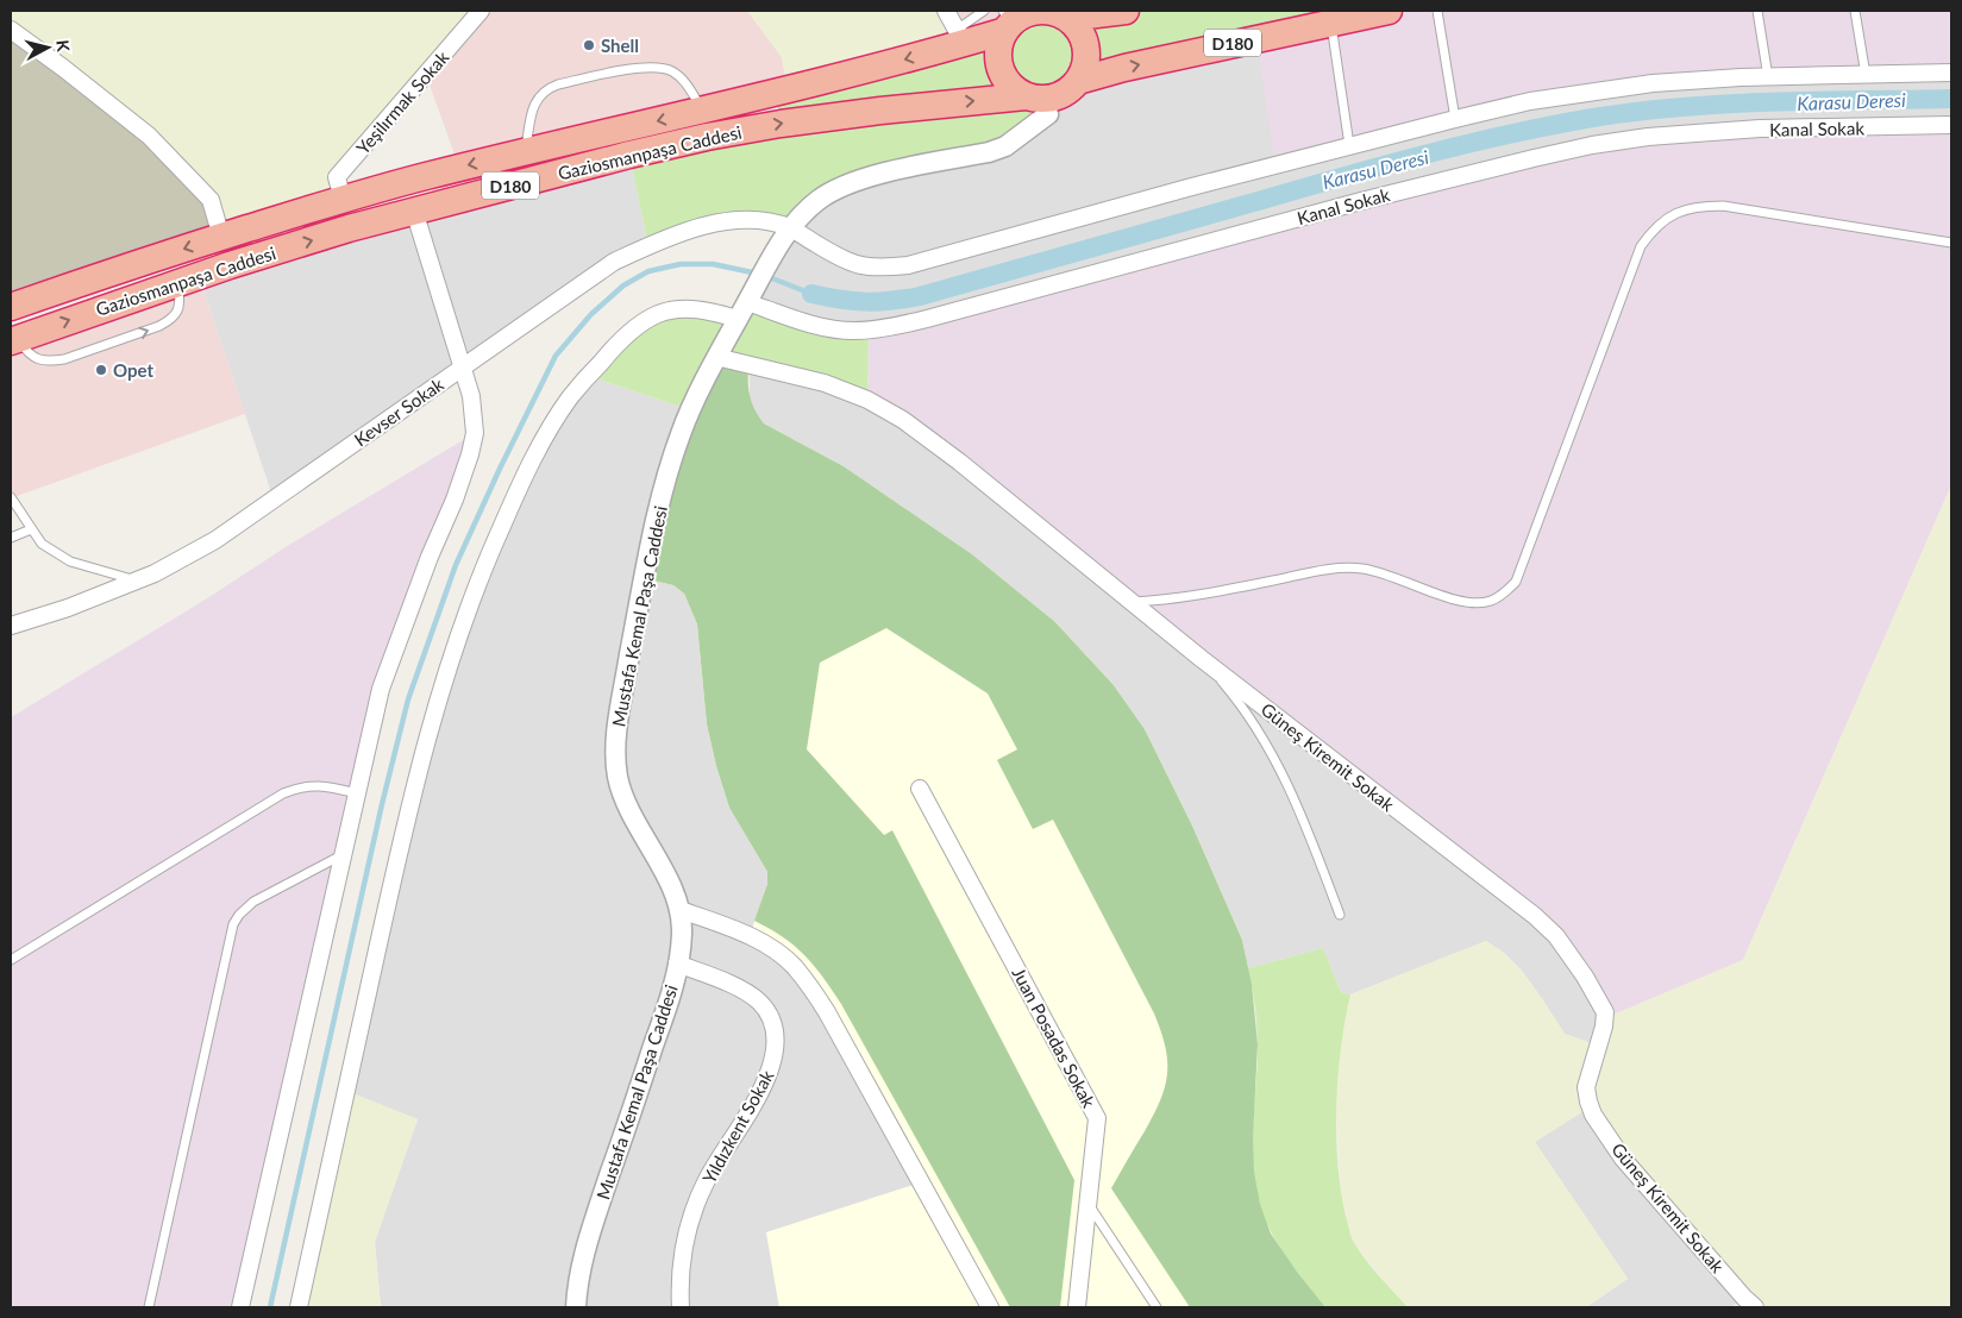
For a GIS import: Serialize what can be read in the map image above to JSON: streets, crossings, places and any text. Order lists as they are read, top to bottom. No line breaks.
{"streets":{"highway":["D180","Gaziosmanpaşa Caddesi"],"street":["Yeşilırmak Sokak","Kanal Sokak","Kevser Sokak","Mustafa Kemal Paşa Caddesi","Güneş Kiremit Sokak","Juan Posadas Sokak","Yıldızkent Sokak"]},"crossings":[["D180","Gaziosmanpaşa Caddesi"],["D180","Mustafa Kemal Paşa Caddesi"],["Yeşilırmak Sokak","Gaziosmanpaşa Caddesi"],["Kanal Sokak","Mustafa Kemal Paşa Caddesi"],["Gaziosmanpaşa Caddesi","Mustafa Kemal Paşa Caddesi"],["Kevser Sokak","Mustafa Kemal Paşa Caddesi"],["Mustafa Kemal Paşa Caddesi","Güneş Kiremit Sokak"],["Mustafa Kemal Paşa Caddesi","Yıldızkent Sokak"]],"water":["Karasu Deresi"],"places":["Shell","Opet"],"north":"right"}
